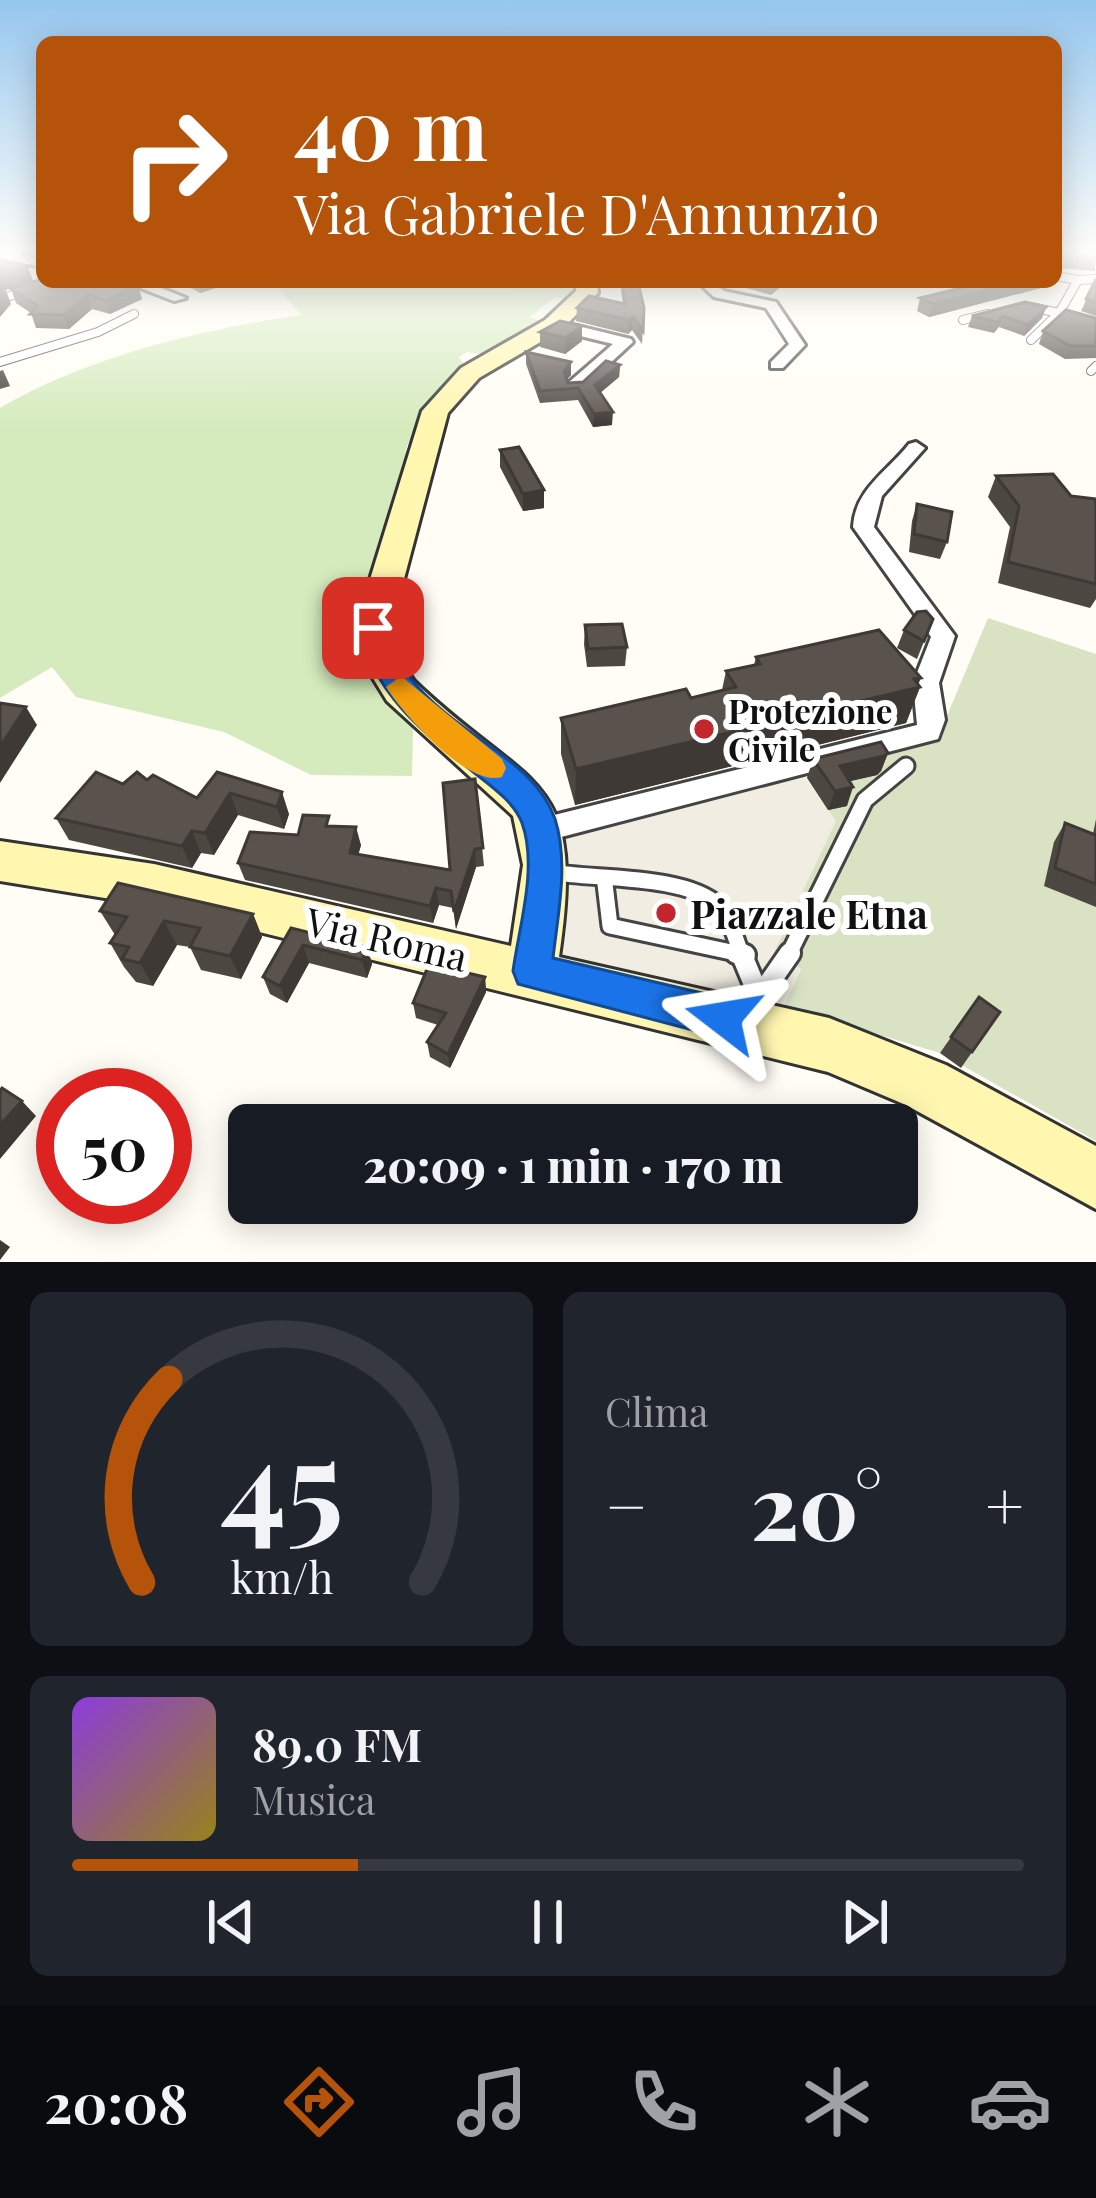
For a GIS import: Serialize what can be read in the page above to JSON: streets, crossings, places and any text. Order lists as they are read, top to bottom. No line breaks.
{"streets":{"main road":["Via Roma"]},"places":["Protezione Civile","Piazzale Etna"],"page":{"turn":["40 m","Via Gabriele D'Annunzio"],"limit":"50","trip":"20:09 · 1 min · 170 m","tile":"Clima","heat":["−","20°","+"],"song":["89.0 FM","Musica"],"tabs":"20:08","gauge":["45","km/h"]}}
